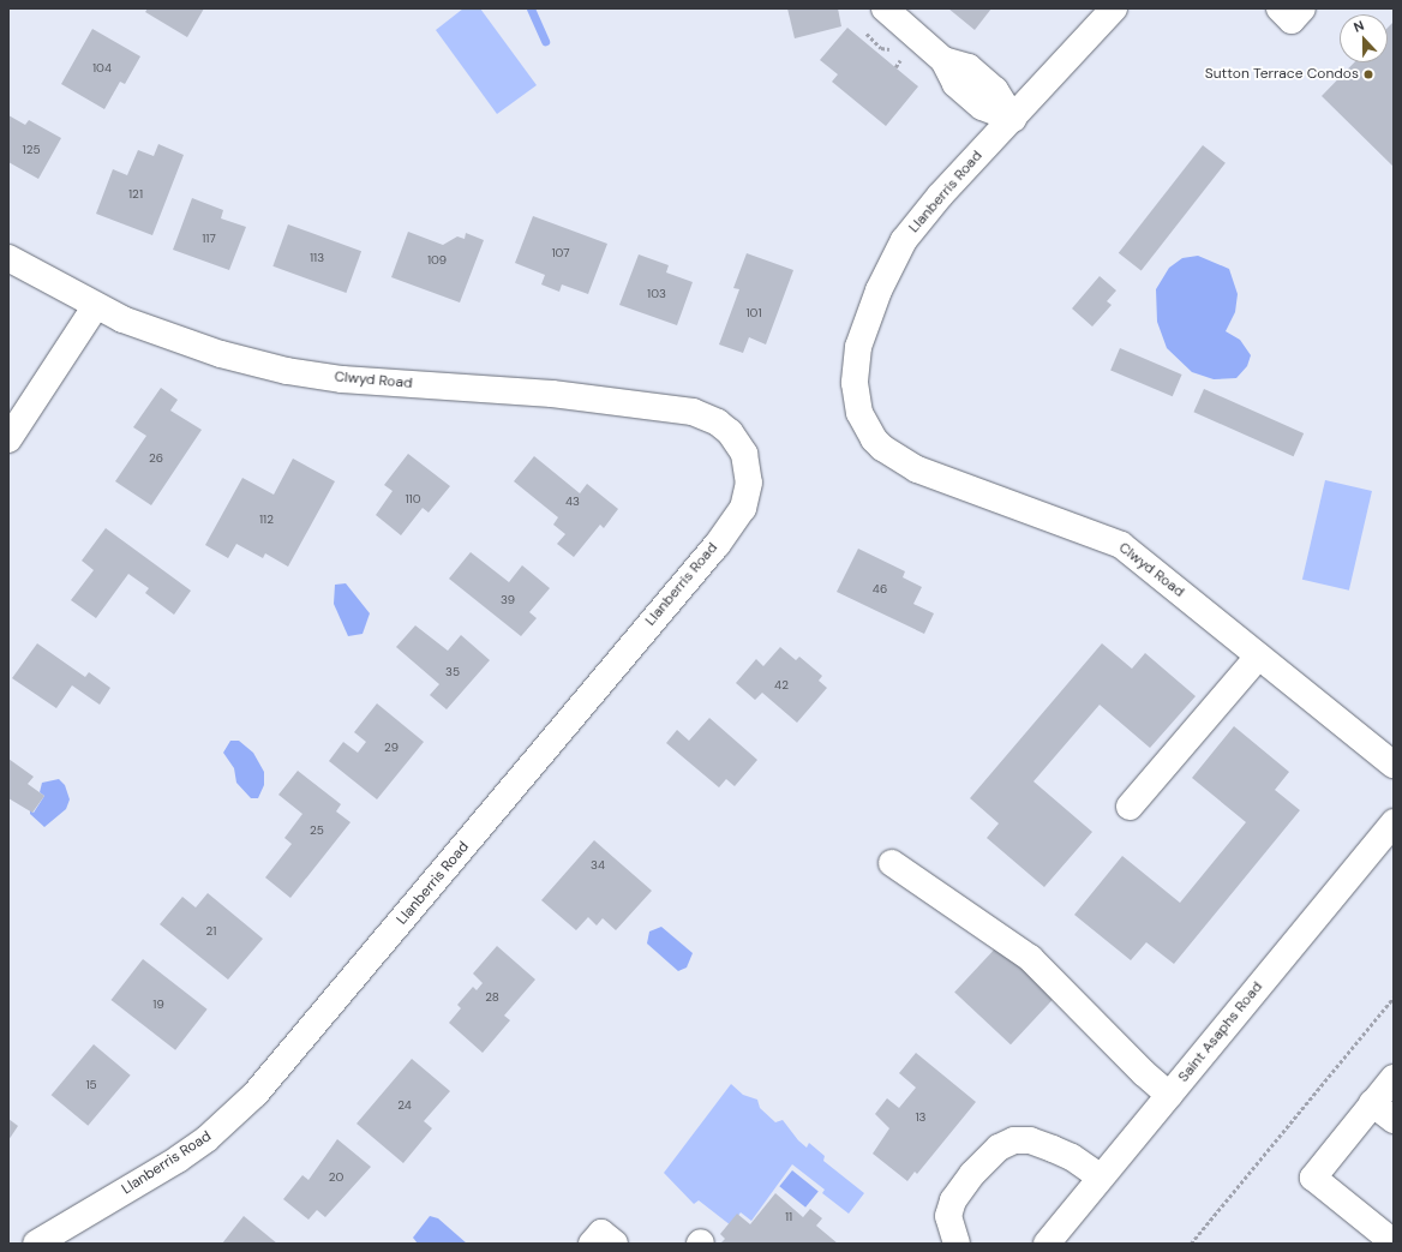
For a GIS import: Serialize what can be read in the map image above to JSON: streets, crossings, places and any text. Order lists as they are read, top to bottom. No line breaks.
{"streets":{"street":["Llanberris Road","Clwyd Road","Saint Asaphs Road"]},"crossings":[["Llanberris Road","Clwyd Road"]],"places":["Sutton Terrace Condos"],"house_numbers":["104","125","121","117","107","113","109","103","101","26","110","43","112","46","39","35","42","29","25","34","21","28","19","15","24","13","20","11"],"north":"top"}
